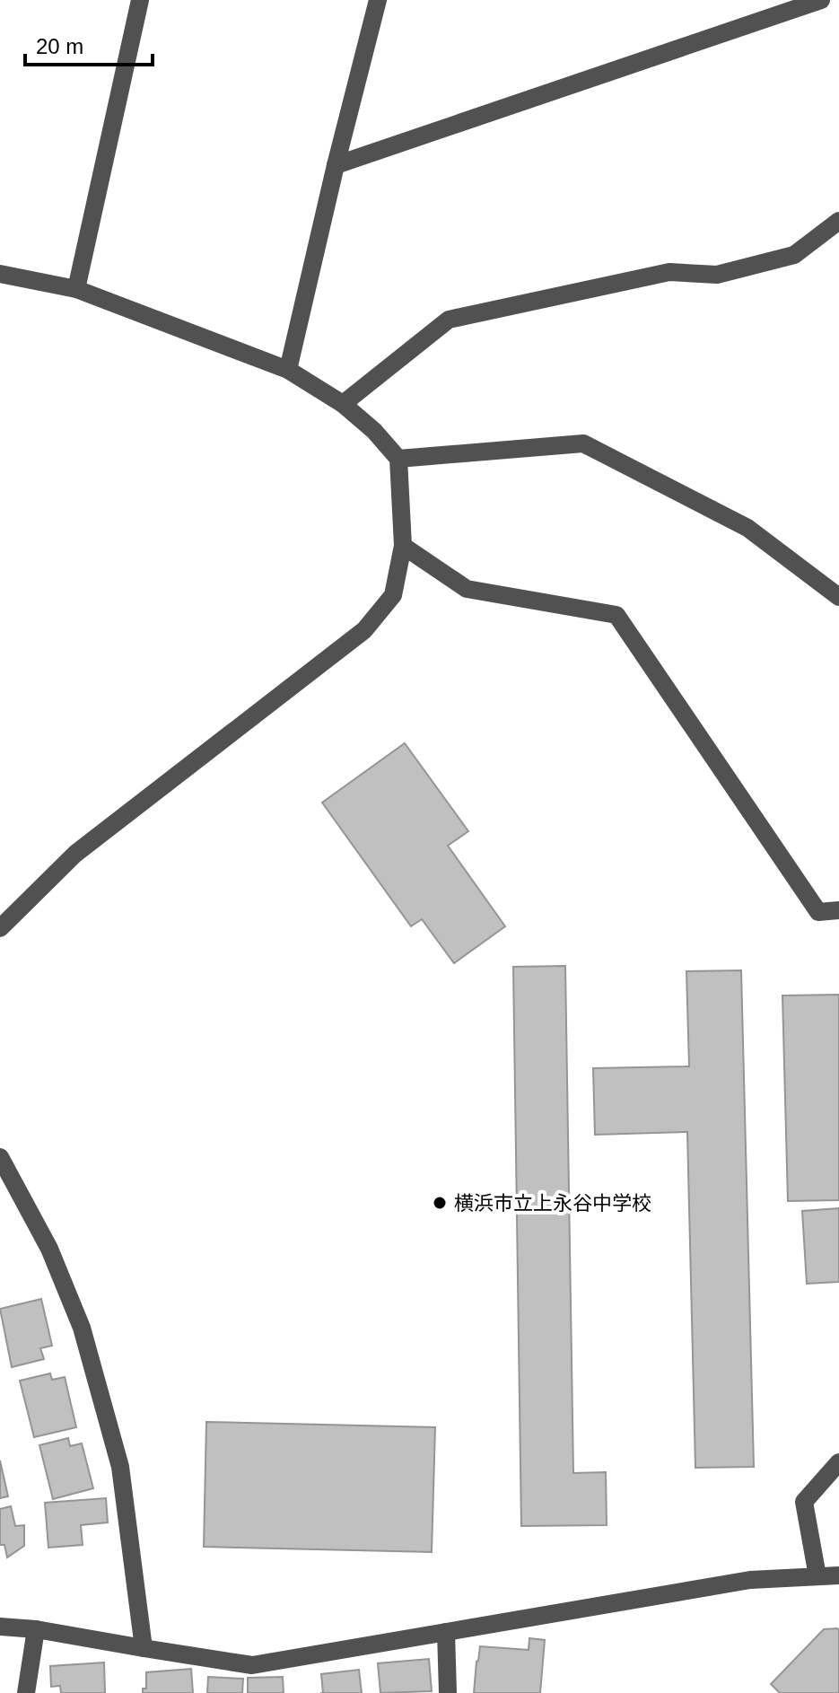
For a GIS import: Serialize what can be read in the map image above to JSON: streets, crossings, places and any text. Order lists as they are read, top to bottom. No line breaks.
{"places":["横浜市立上永谷中学校"],"scale_bar":"20 m"}
